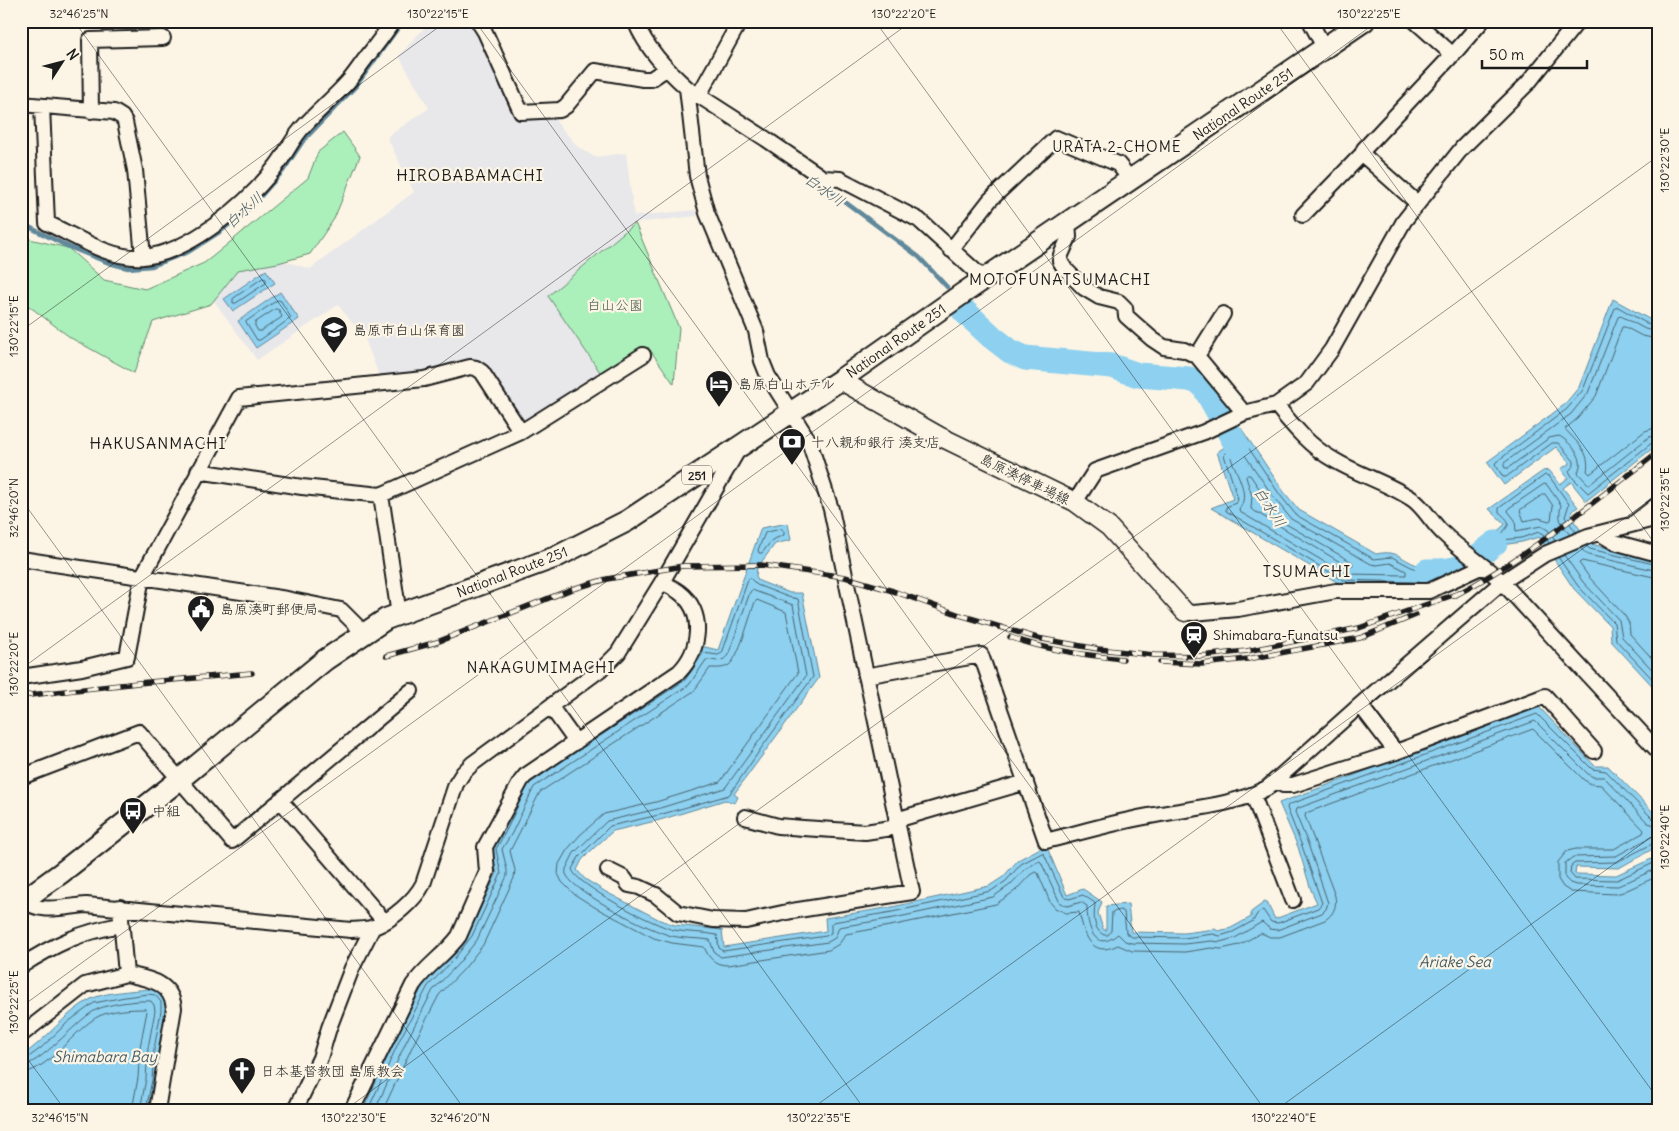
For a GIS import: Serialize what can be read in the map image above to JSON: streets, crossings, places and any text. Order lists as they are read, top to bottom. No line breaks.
{"streets":{"highway":["National Route 251","251"],"main road":["島原湊停車場線"]},"crossings":[["National Route 251","島原湊停車場線"]],"districts":["URATA 2-CHOME","HIROBABAMACHI","MOTOFUNATSUMACHI","HAKUSANMACHI","TSUMACHI","NAKAGUMIMACHI"],"water":["白水川","Ariake Sea","Shimabara Bay"],"parks":["白山公園"],"places":{"school or university":["島原市白山保育園"],"hotel":["島原白山ホテル"],"bank":["十八親和銀行 湊支店"],"public building":["島原湊町郵便局"],"station":["Shimabara-Funatsu"],"bus stop":["中組"],"church":["日本基督教団 島原教会"]},"scale_bar":"50 m","north":"top right","coordinates":["32°46'25\"N","130°22'15\"E","130°22'20\"E","130°22'25\"E","130°22'30\"E","130°22'35\"E","32°46'20\"N","130°22'40\"E","32°46'15\"N"]}
